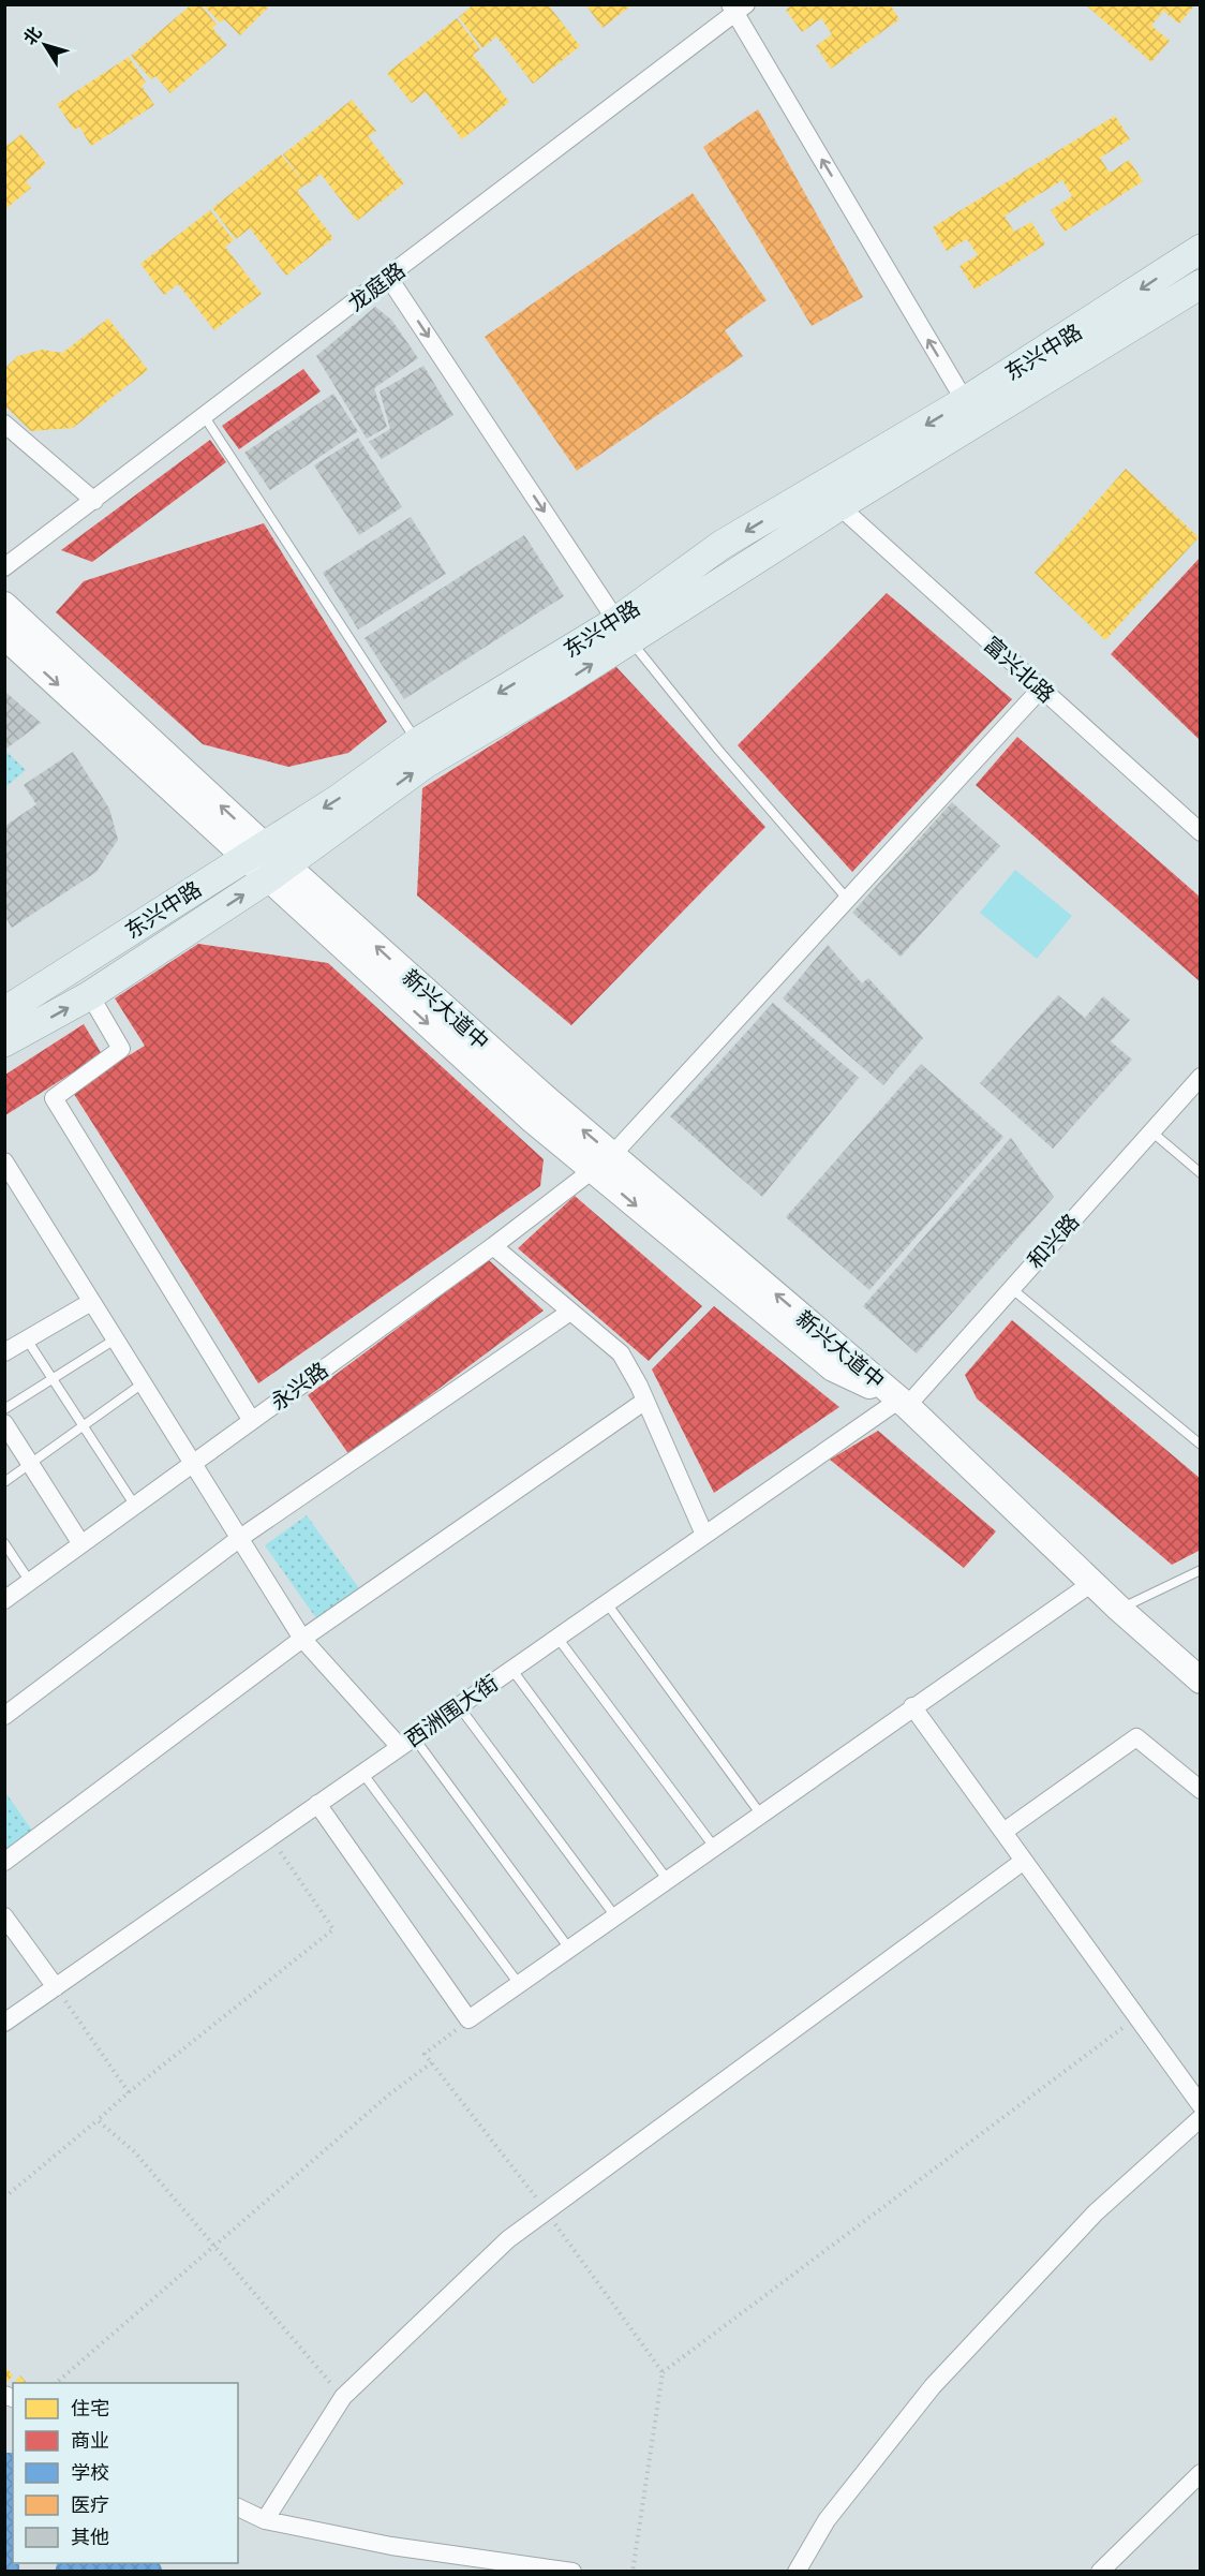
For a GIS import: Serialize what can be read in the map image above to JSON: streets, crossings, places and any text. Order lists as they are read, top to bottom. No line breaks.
{"streets":{"main road":["东兴中路","新兴大道中"],"street":["龙庭路","富兴北路","和兴路","永兴路","西洲围大街"]},"crossings":[["东兴中路","富兴北路"],["东兴中路","新兴大道中"],["富兴北路","永兴路"],["新兴大道中","和兴路"],["新兴大道中","永兴路"],["新兴大道中","西洲围大街"],["和兴路","西洲围大街"]],"legend":["住宅","商业","学校","医疗","其他"],"north":"top left"}
